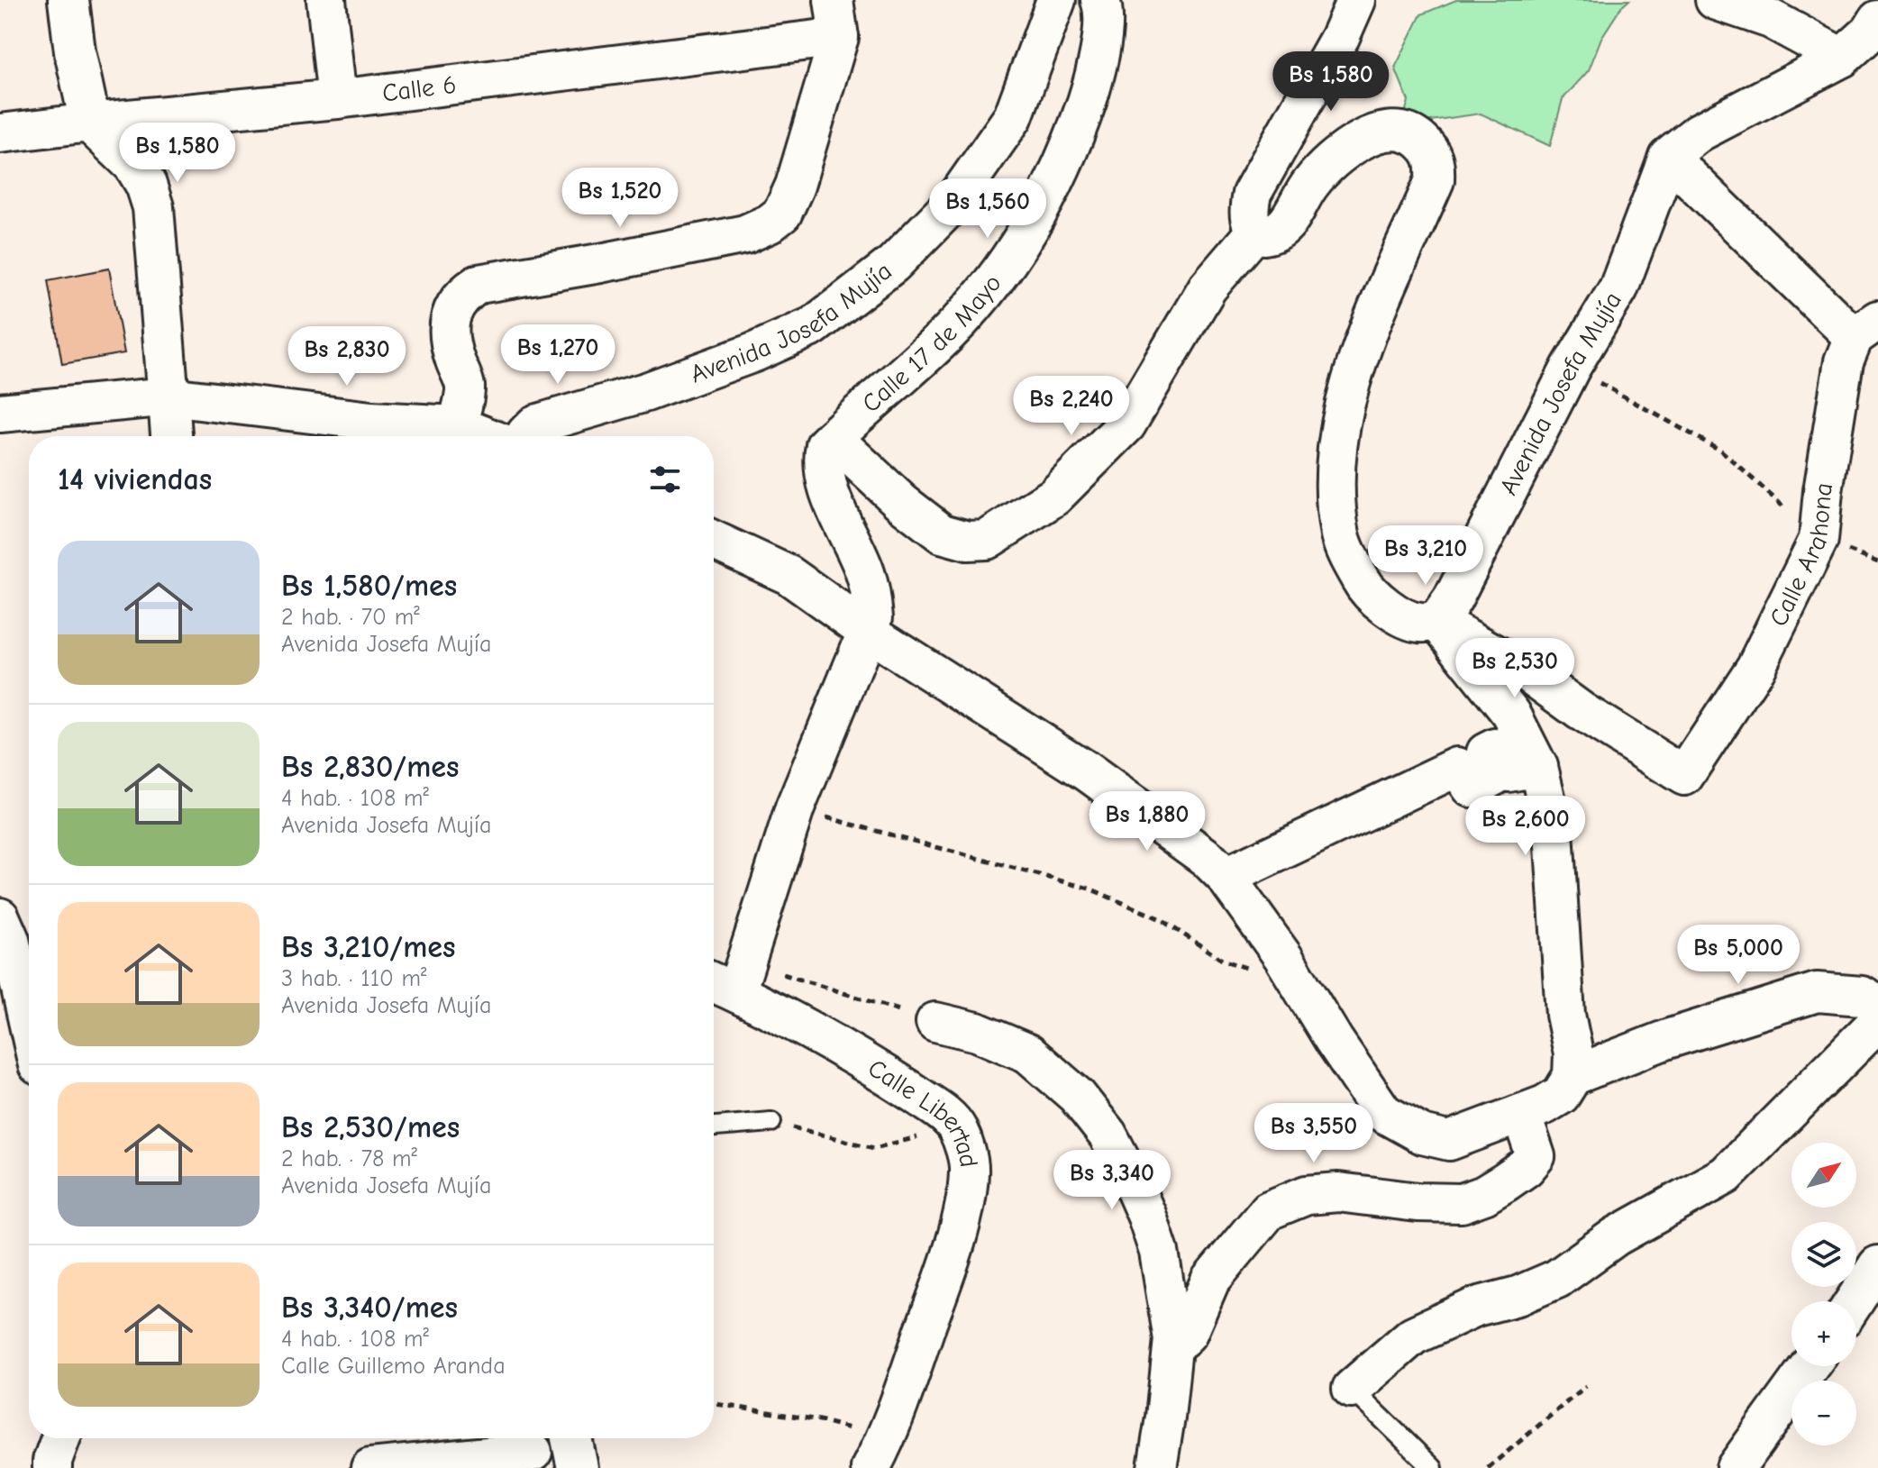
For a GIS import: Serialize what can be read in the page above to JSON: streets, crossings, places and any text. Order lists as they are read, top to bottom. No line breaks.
{"streets":{"street":["Calle 6","Avenida Josefa Mujía","Calle 17 de Mayo","Calle Arahona","Calle Libertad"]},"crossings":[["Avenida Josefa Mujía","Calle Arahona"]],"north":"top right","page":{"price":["Bs 1,580","Bs 1,580","Bs 1,520","Bs 1,560","Bs 1,270","Bs 2,830","Bs 2,240","Bs 3,210","Bs 2,530","Bs 1,880","Bs 2,600","Bs 5,000","Bs 3,550","Bs 3,340"],"heading":"14 viviendas","list":[{"name":"Bs 1,580/mes","note":"2 hab. · 70 m² · Avenida Josefa Mujía"},{"name":"Bs 2,830/mes","note":"4 hab. · 108 m² · Avenida Josefa Mujía"},{"name":"Bs 3,210/mes","note":"3 hab. · 110 m² · Avenida Josefa Mujía"},{"name":"Bs 2,530/mes","note":"2 hab. · 78 m² · Avenida Josefa Mujía"},{"name":"Bs 3,340/mes","note":"4 hab. · 108 m² · Calle Guillemo Aranda"}],"map_buttons":["+","−"]}}
